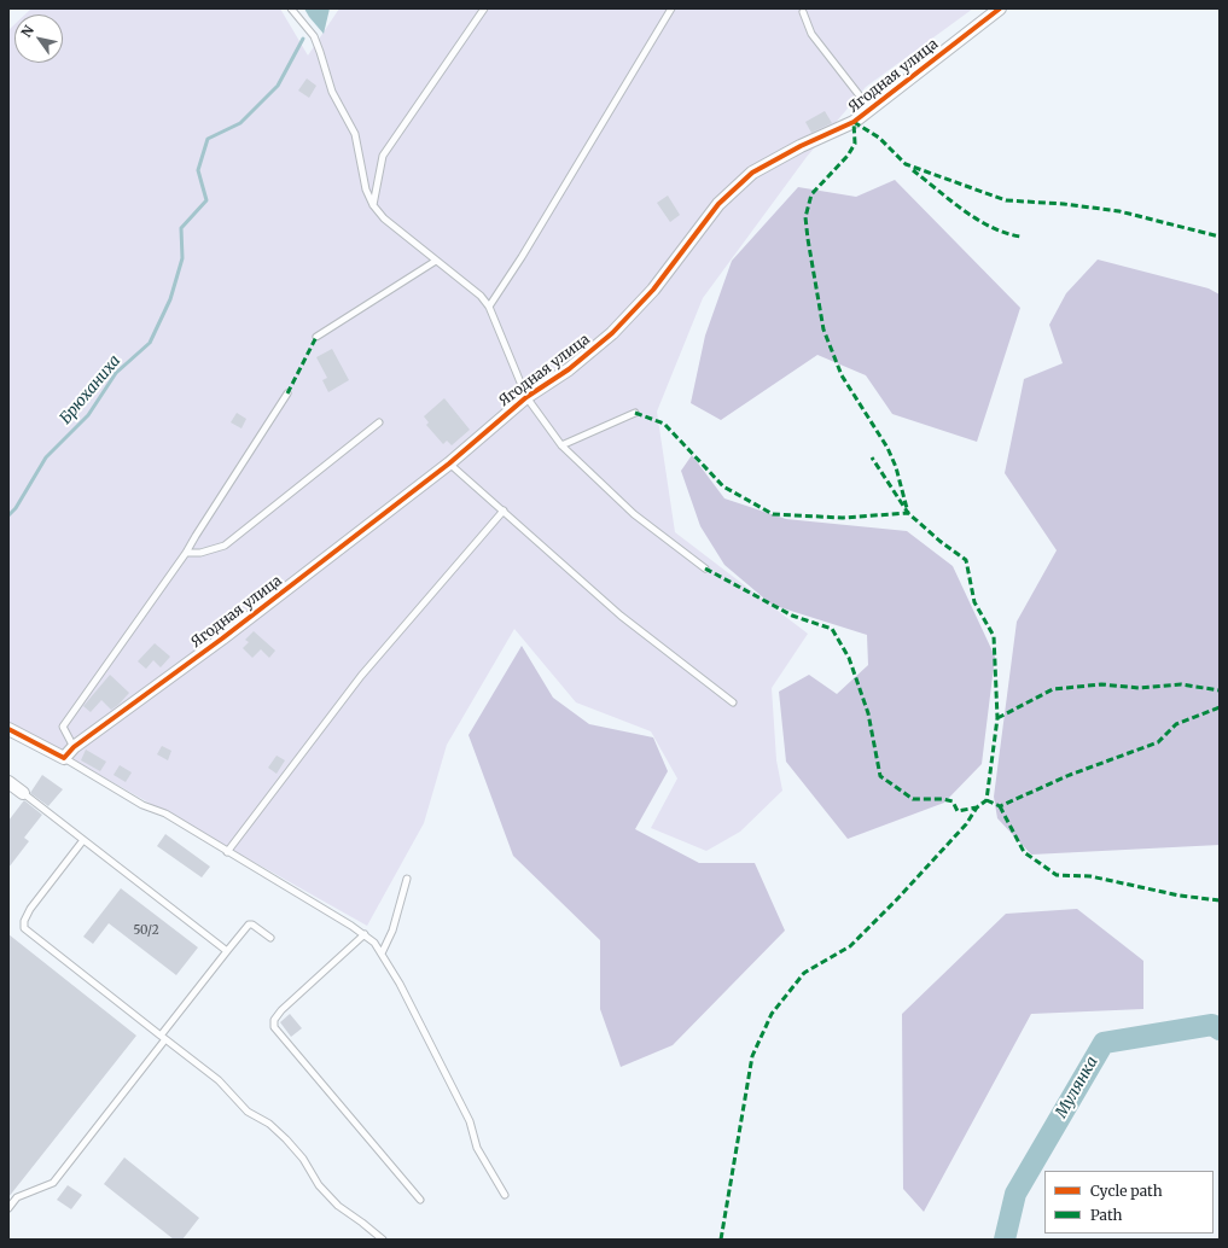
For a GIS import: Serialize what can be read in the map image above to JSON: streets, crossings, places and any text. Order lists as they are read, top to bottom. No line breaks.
{"streets":{"street":["Ягодная улица"]},"water":["Брюханиха","Мулянка"],"house_numbers":["50/2"],"legend":["Cycle path","Path"],"north":"top left"}
